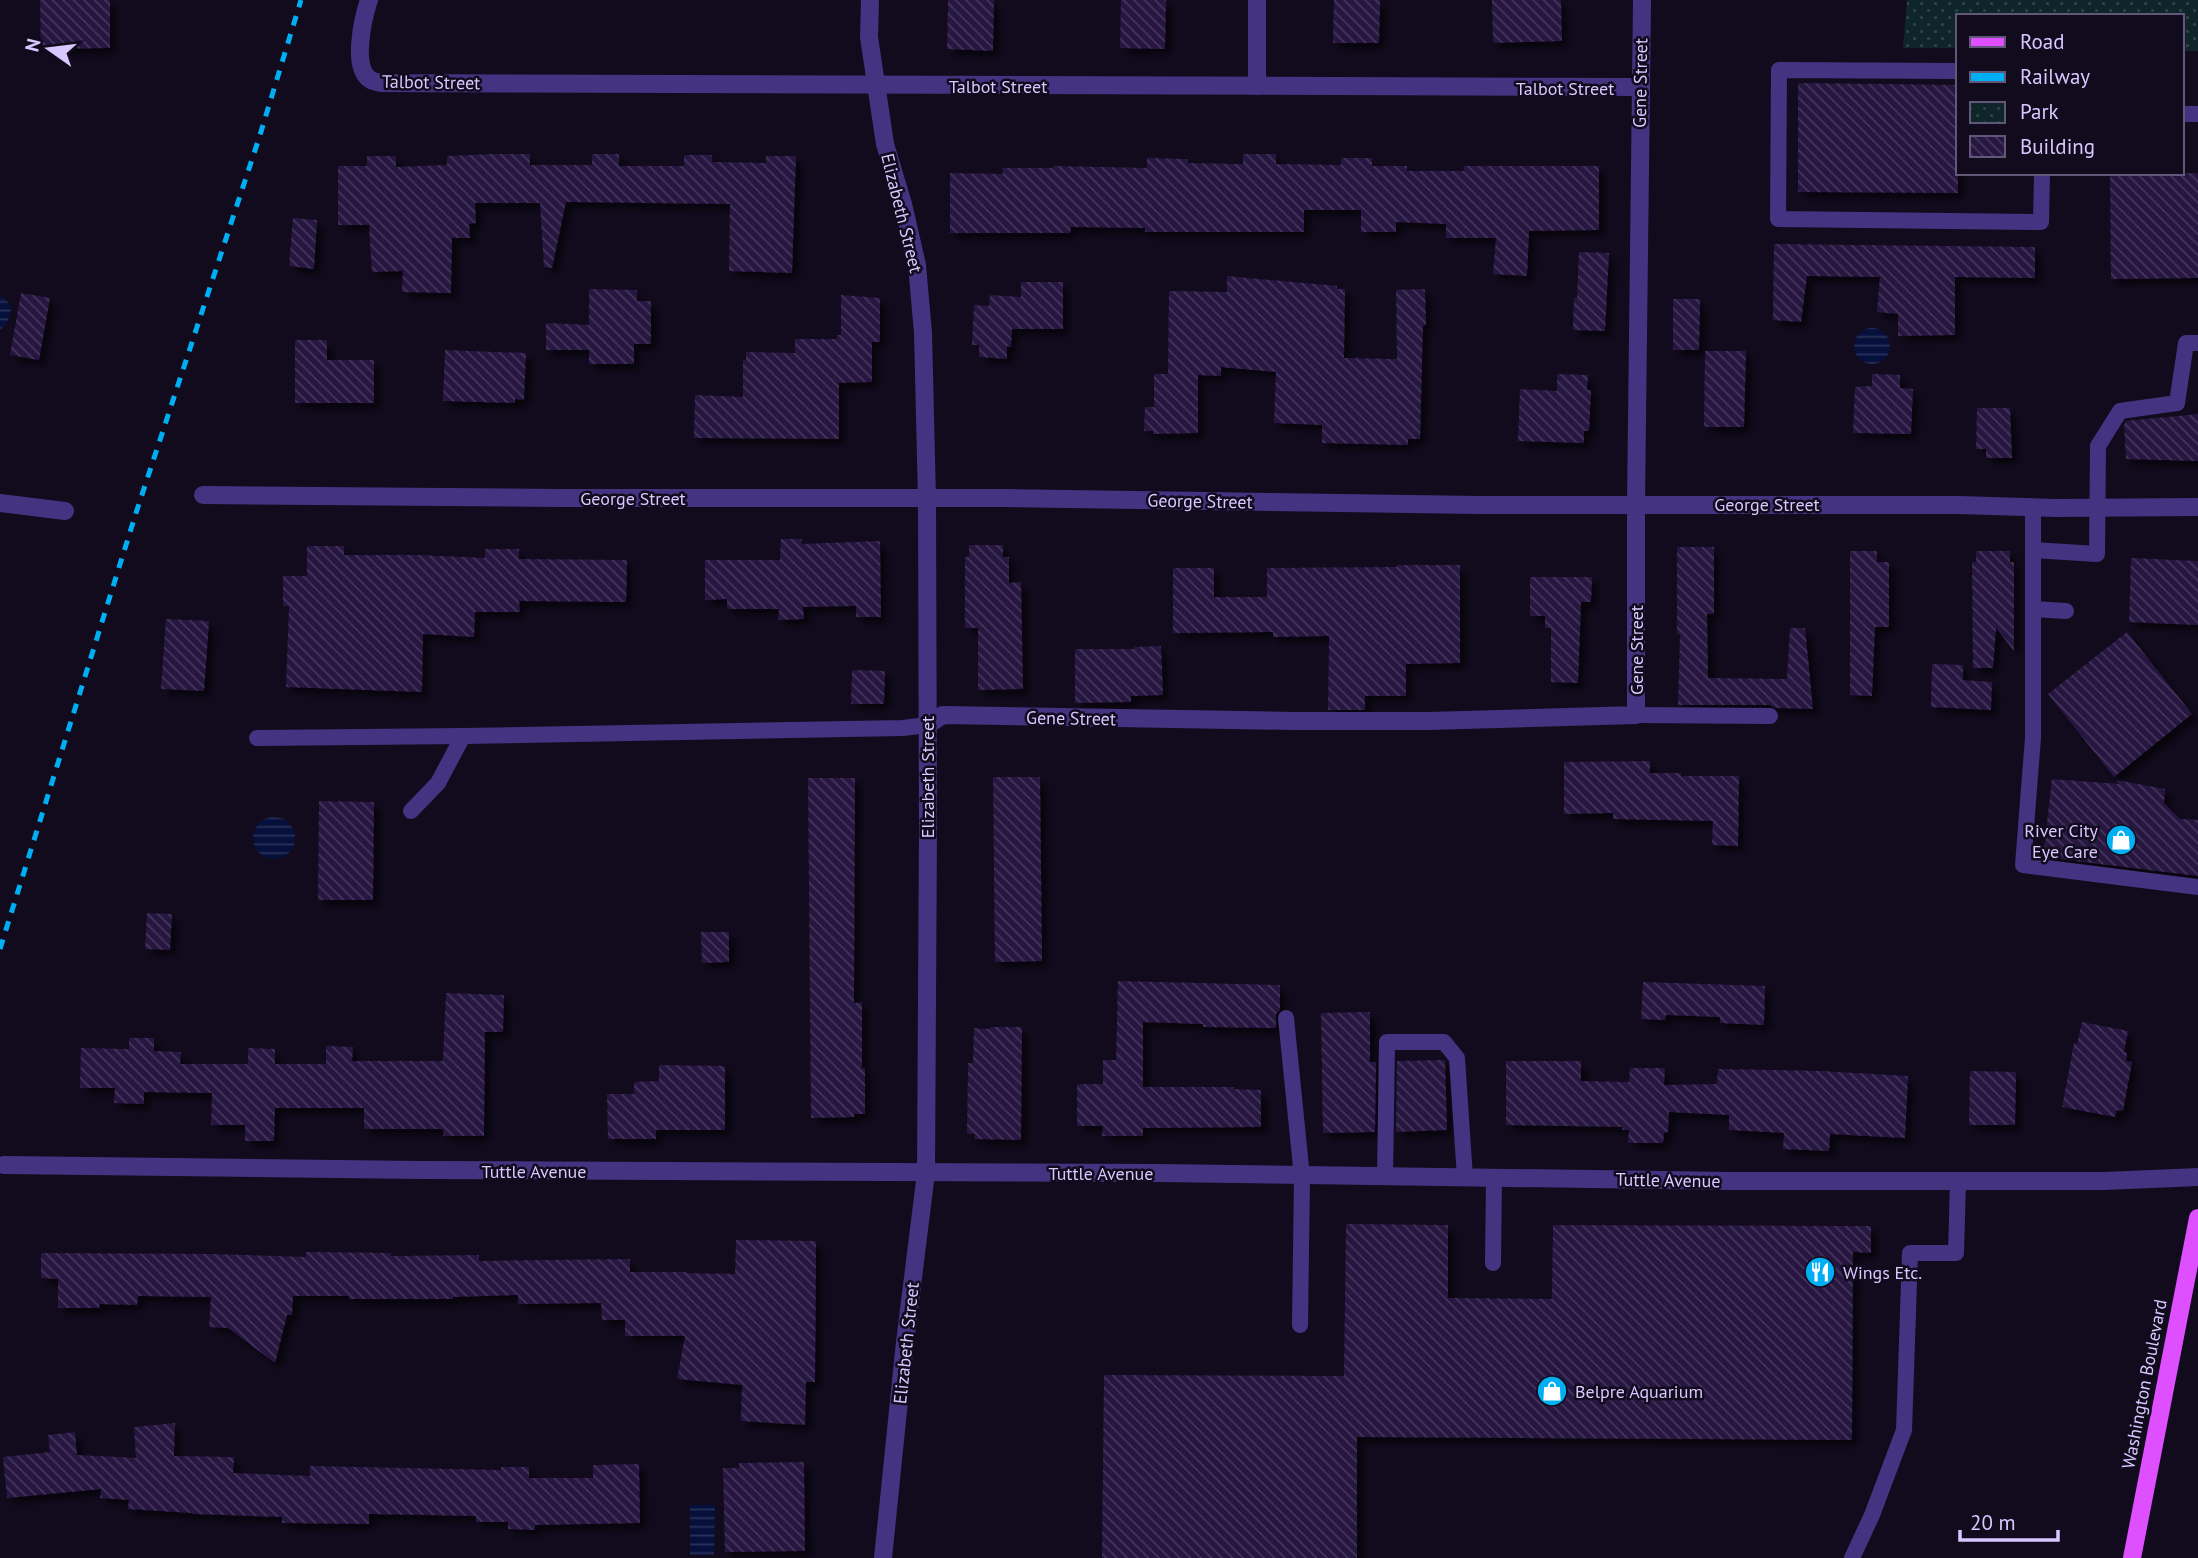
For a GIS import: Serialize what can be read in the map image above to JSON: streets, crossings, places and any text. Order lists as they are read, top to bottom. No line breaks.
{"streets":{"main road":["Washington Boulevard"],"street":["Talbot Street","Gene Street","Elizabeth Street","George Street","Tuttle Avenue"]},"crossings":[["Talbot Street","Gene Street"],["Talbot Street","Elizabeth Street"],["Gene Street","Elizabeth Street"],["Gene Street","George Street"],["Elizabeth Street","George Street"],["Elizabeth Street","Tuttle Avenue"]],"places":{"shop":["River City Eye Care","Belpre Aquarium"],"restaurant":["Wings Etc."]},"legend":["Road","Railway","Park","Building"],"scale_bar":"20 m","north":"left"}
